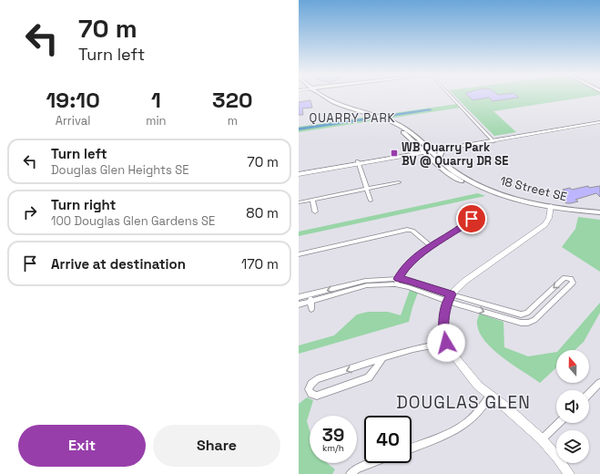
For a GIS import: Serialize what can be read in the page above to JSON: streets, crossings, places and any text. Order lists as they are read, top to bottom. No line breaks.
{"streets":{"main road":["18 Street SE"]},"districts":["QUARRY PARK","DOUGLAS GLEN"],"places":{"transit":["WB Quarry Park BV @ Quarry DR SE"]},"north":"top","page":{"turn":["70 m","Turn left"],"eta":["19:10","Arrival","1","min","320","m"],"list":[{"name":"Turn left","note":"Douglas Glen Heights SE","value":"70 m"},{"name":"Turn right","note":"100 Douglas Glen Gardens SE","value":"80 m"},{"name":"Arrive at destination","value":"170 m"}],"speed":"39 km/h","limit":"40","buttons":["Exit","Share"]}}
